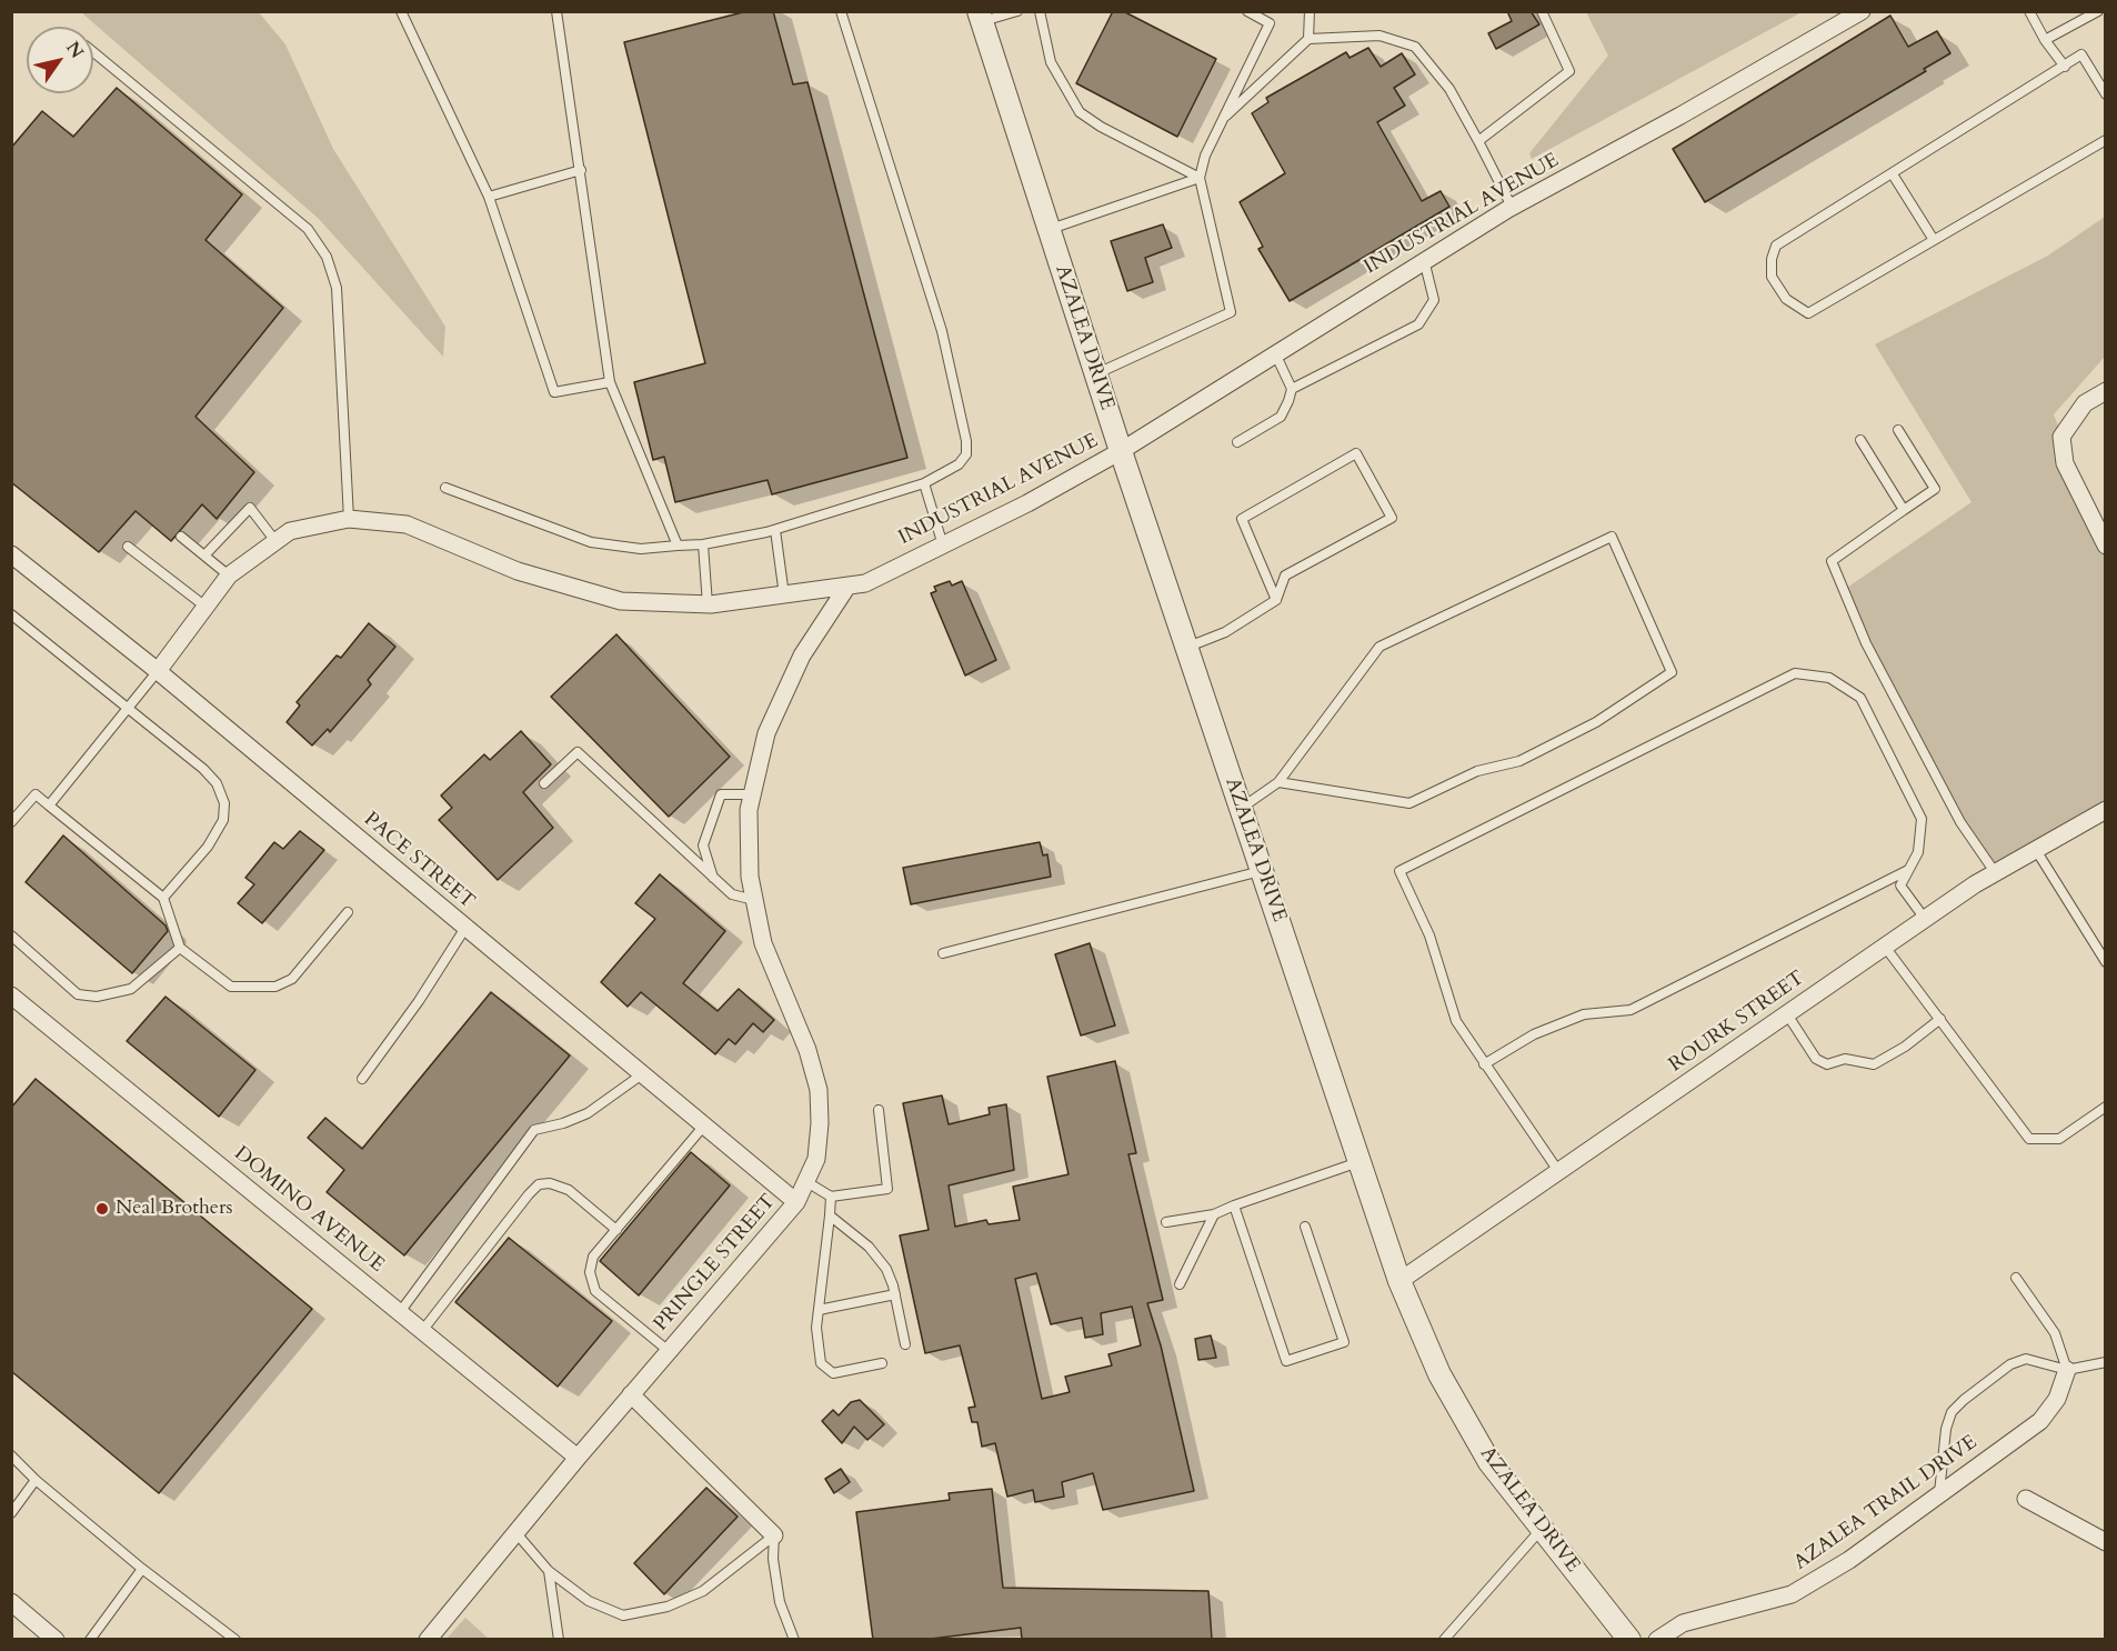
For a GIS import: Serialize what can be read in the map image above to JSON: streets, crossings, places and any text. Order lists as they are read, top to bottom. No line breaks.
{"streets":{"street":["INDUSTRIAL AVENUE","AZALEA DRIVE","PACE STREET","ROURK STREET","DOMINO AVENUE","PRINGLE STREET","AZALEA TRAIL DRIVE"]},"crossings":[["INDUSTRIAL AVENUE","AZALEA DRIVE"],["INDUSTRIAL AVENUE","PACE STREET"],["INDUSTRIAL AVENUE","PRINGLE STREET"],["AZALEA DRIVE","ROURK STREET"],["PACE STREET","PRINGLE STREET"],["DOMINO AVENUE","PRINGLE STREET"]],"places":["Neal Brothers"],"north":"top right"}
